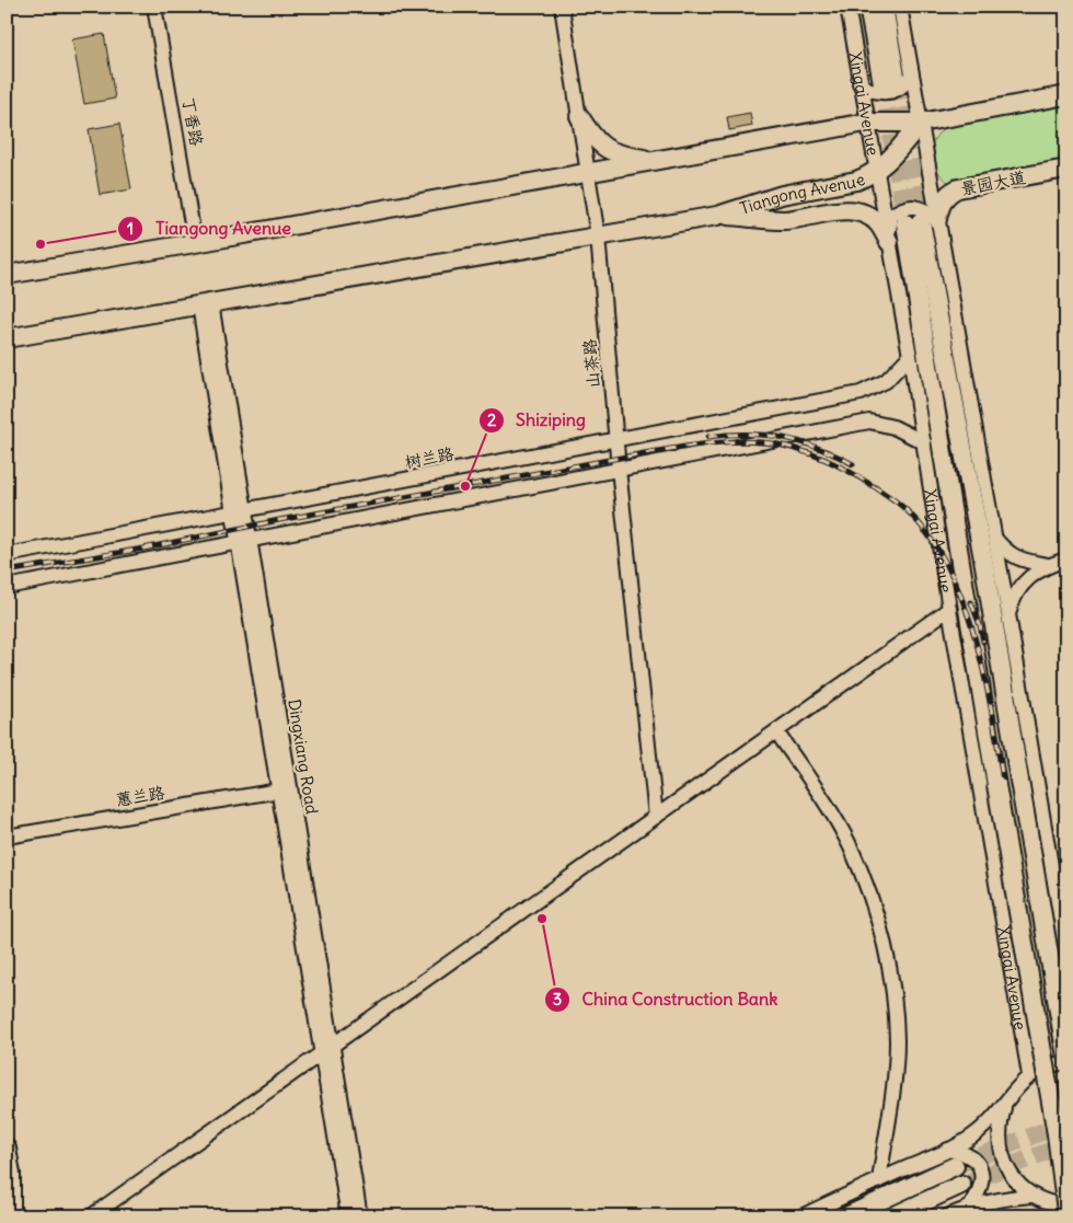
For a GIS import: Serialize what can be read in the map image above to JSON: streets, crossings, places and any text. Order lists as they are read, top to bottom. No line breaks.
{"streets":{"main road":["Xingai Avenue","景园大道","Tiangong Avenue"],"street":["丁香路","山茶路","树兰路","Dingxiang Road","蕙兰路"]},"crossings":[["Xingai Avenue","景园大道"],["Xingai Avenue","Tiangong Avenue"],["Xingai Avenue","树兰路"],["Tiangong Avenue","山茶路"],["Tiangong Avenue","Dingxiang Road"],["山茶路","树兰路"],["树兰路","Dingxiang Road"],["Dingxiang Road","蕙兰路"]],"places":["Tiangong Avenue","Shiziping","China Construction Bank"]}
